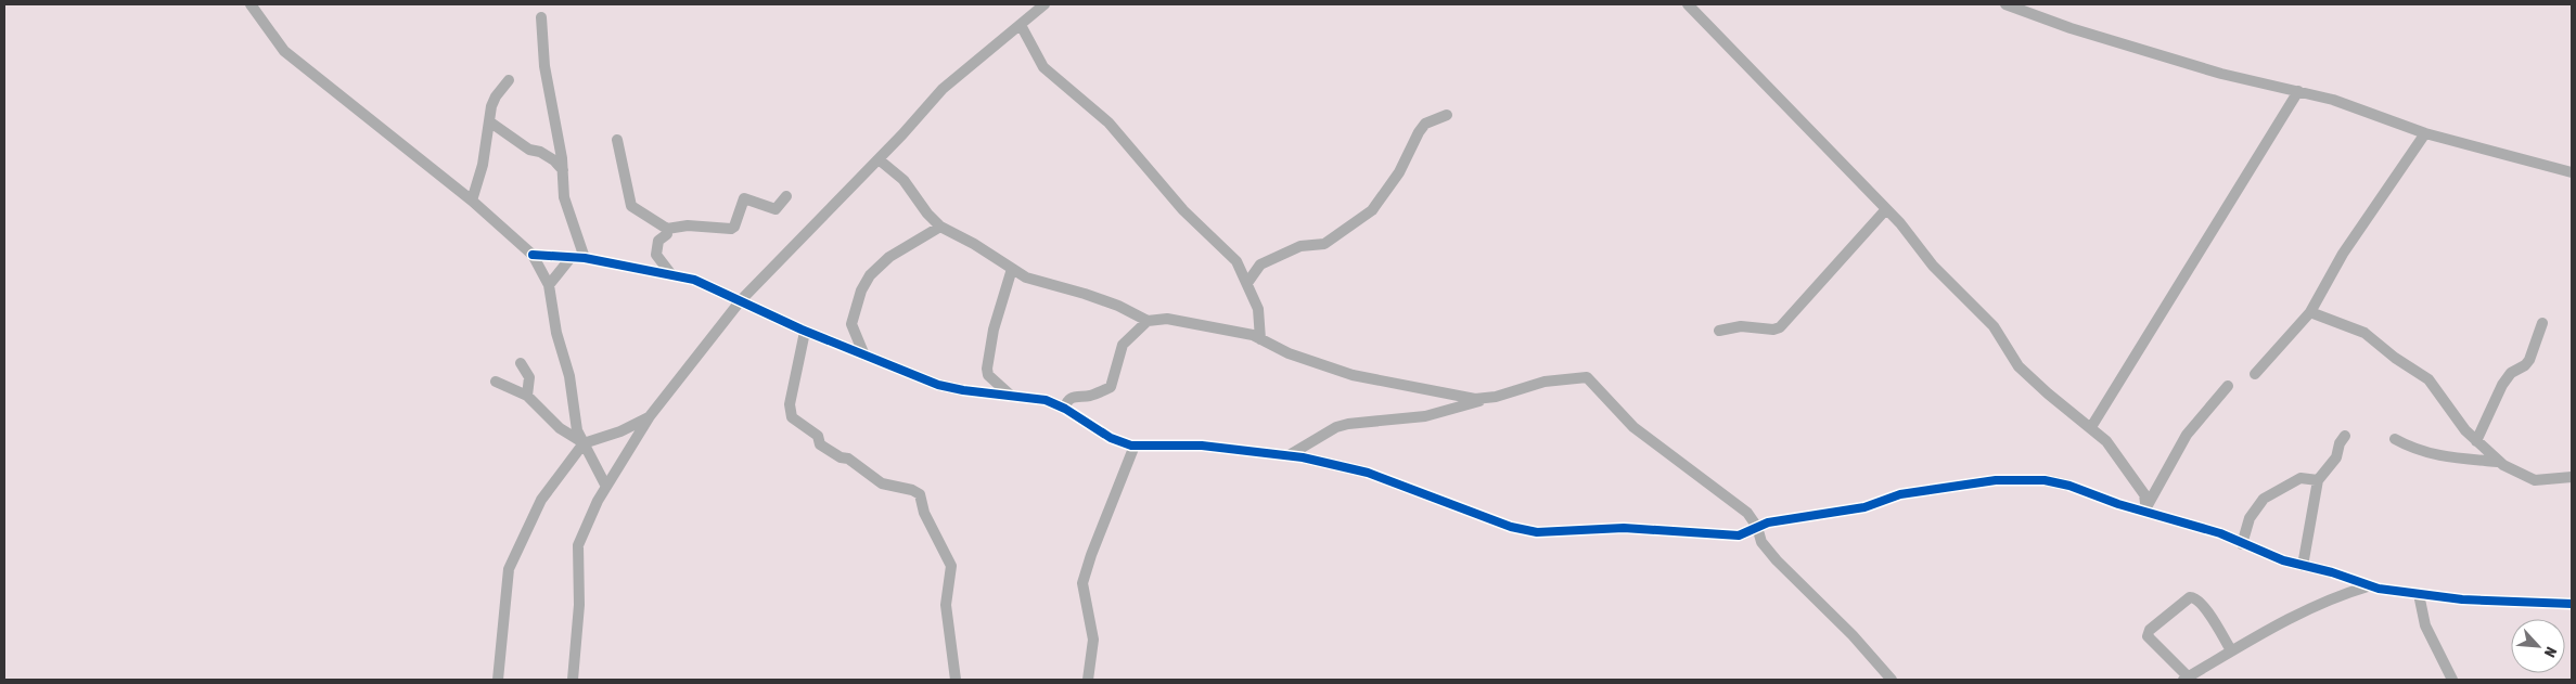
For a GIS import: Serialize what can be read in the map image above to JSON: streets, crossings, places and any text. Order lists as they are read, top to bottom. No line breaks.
{"north":"bottom right"}
